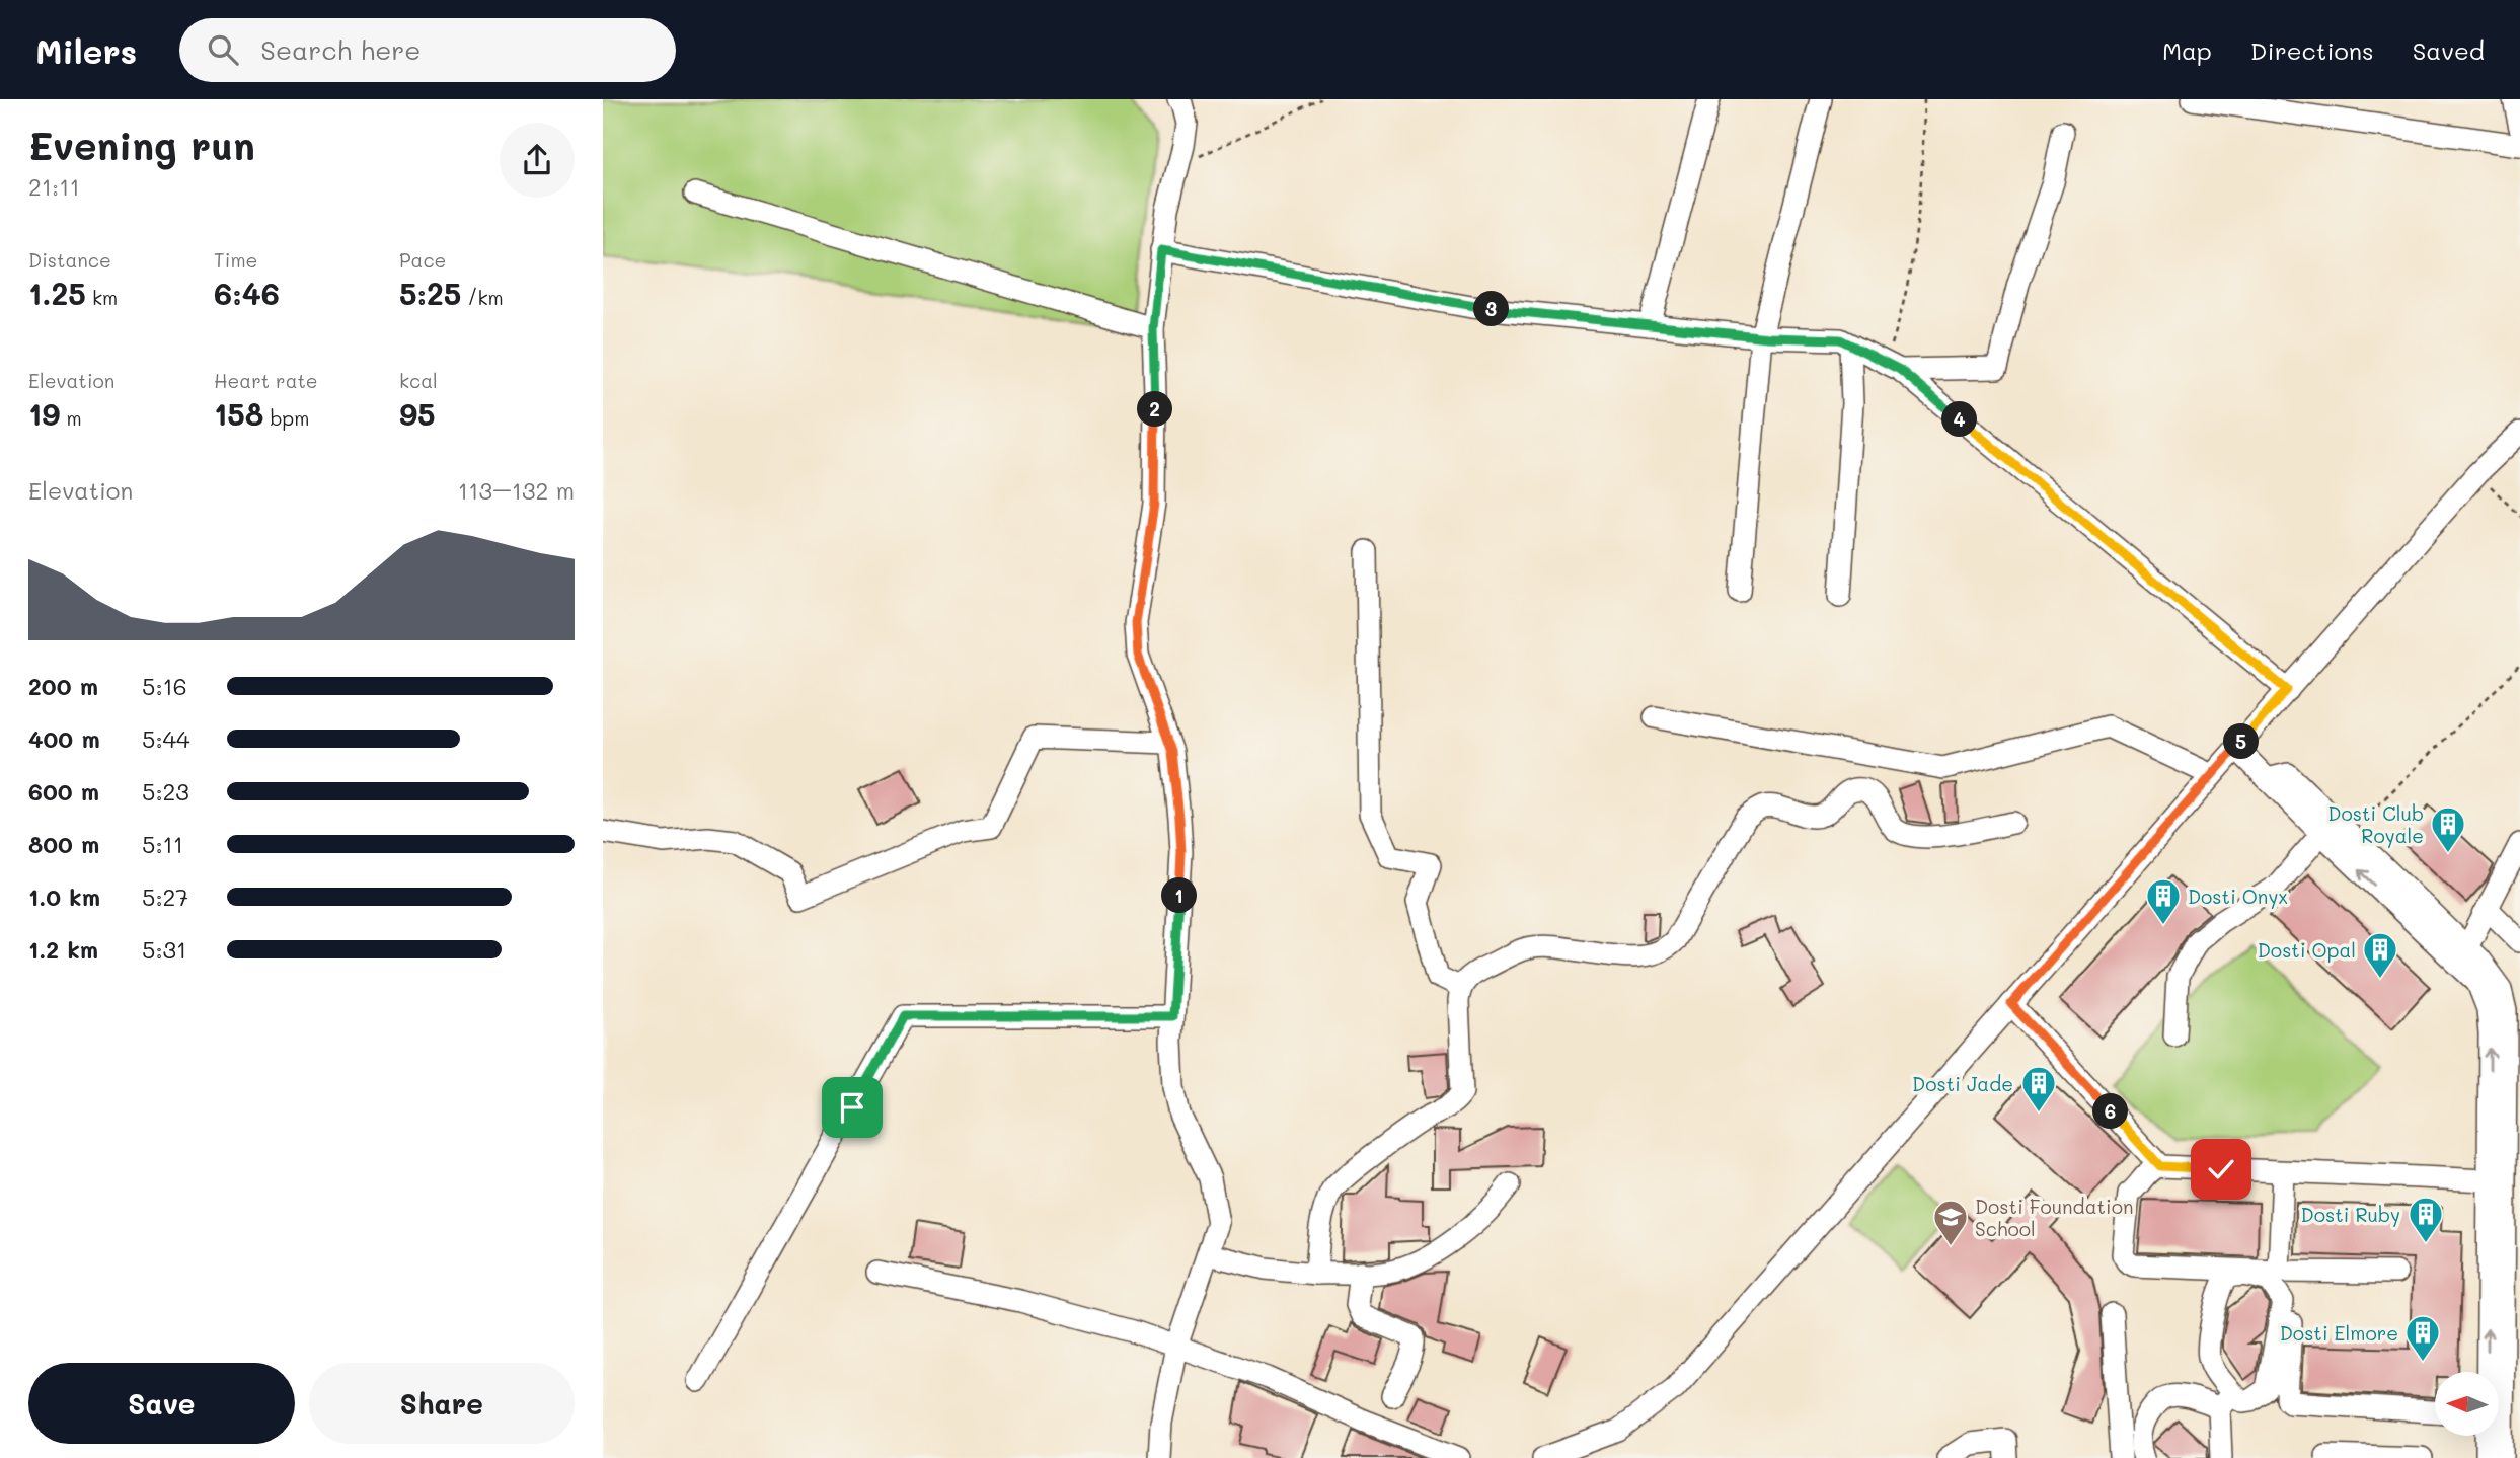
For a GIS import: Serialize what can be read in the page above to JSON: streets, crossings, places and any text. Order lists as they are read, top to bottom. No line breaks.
{"places":{"building":["Dosti Club Royale","Dosti Onyx","Dosti Opal","Dosti Jade","Dosti Ruby","Dosti Elmore"],"school or university":["Dosti Foundation School"]},"north":"left","page":{"header":"Milers","search":"Search here","nav":["Map","Directions","Saved"],"heading":["Evening run","21:11"],"stats":[["Distance","1.25 km"],["Time","6:46"],["Pace","5:25 /km"],["Elevation","19 m"],["Heart rate","158 bpm"],["kcal","95"]],"pins":["3","2","4","5","1","6"],"chart":["Elevation","113–132 m"],"list":[{"name":"200 m","note":"5:16"},{"name":"400 m","note":"5:44"},{"name":"600 m","note":"5:23"},{"name":"800 m","note":"5:11"},{"name":"1.0 km","note":"5:27"},{"name":"1.2 km","note":"5:31"}],"buttons":["Save","Share"]}}
